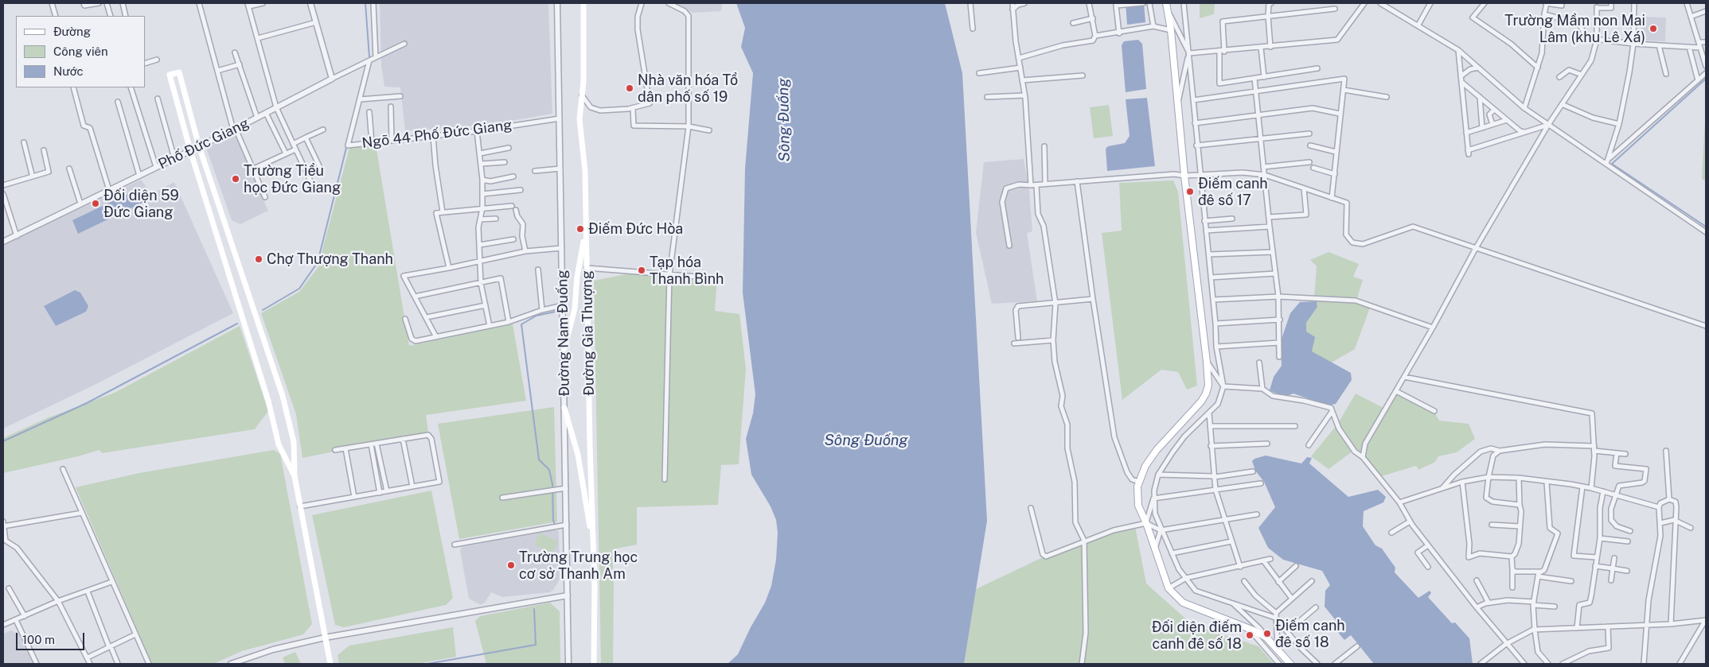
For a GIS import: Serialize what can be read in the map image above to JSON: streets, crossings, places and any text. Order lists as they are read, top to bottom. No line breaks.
{"streets":{"main road":["Đường Gia Thượng"],"street":["Ngõ 44 Phố Đức Giang","Phố Đức Giang","Đường Nam Đuống"]},"crossings":[["Ngõ 44 Phố Đức Giang","Đường Nam Đuống"]],"water":["Sông Đuống"],"places":["Trường Mầm non Mai Lâm (khu Lê Xá)","Nhà văn hóa Tổ dân phố số 19","Trường Tiểu học Đức Giang","Điếm canh đê số 17","Đối diện 59 Đức Giang","Điếm Đức Hòa","Chợ Thượng Thanh","Tạp hóa Thanh Bình","Trường Trung học cơ sở Thanh Am","Điếm canh đê số 18","Đối diện điếm canh đê số 18"],"legend":["Đường","Công viên","Nước"],"scale_bar":"100 m"}
